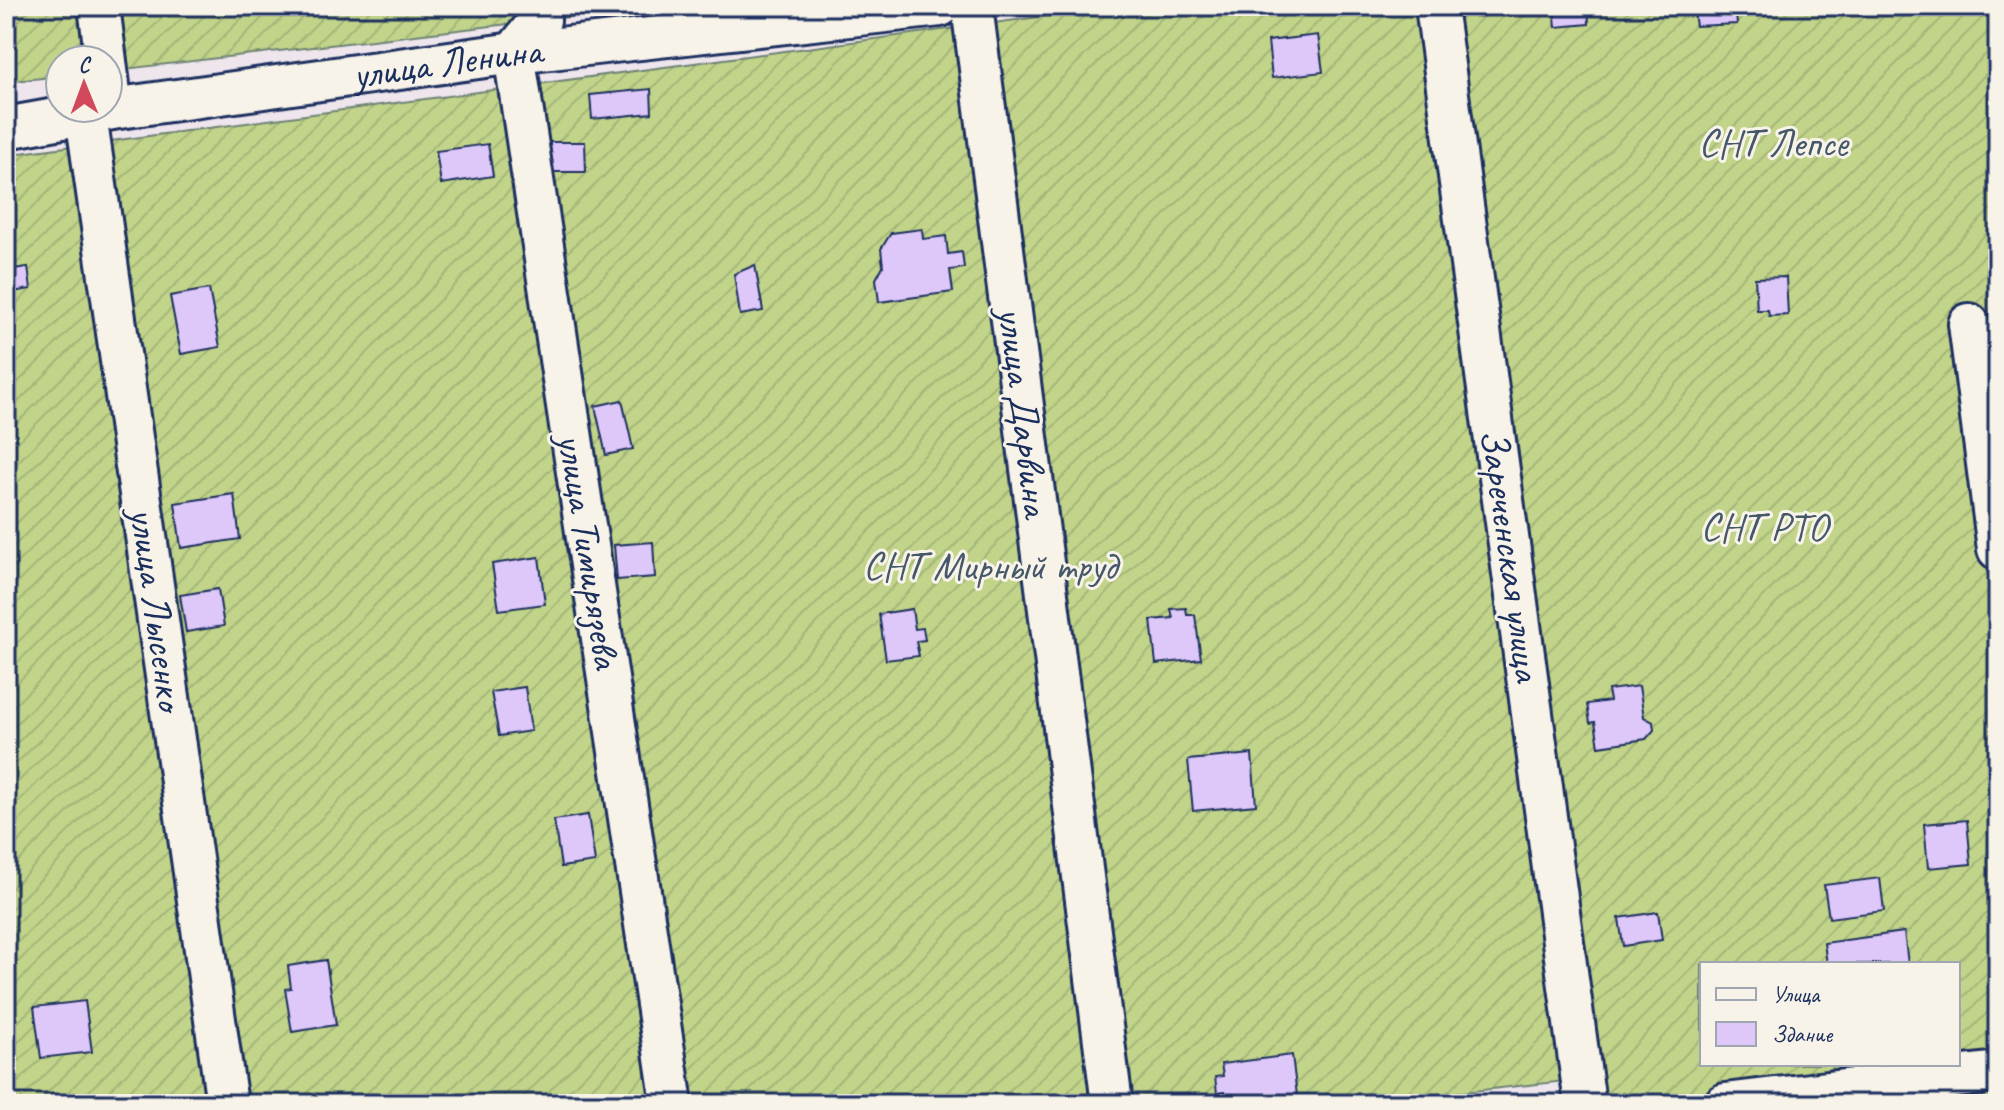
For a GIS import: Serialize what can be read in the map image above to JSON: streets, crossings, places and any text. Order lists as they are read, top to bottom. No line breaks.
{"streets":{"street":["улица Ленина","улица Дарвина","улица Тимирязева","Зареченская улица","улица Лысенко"]},"crossings":[["улица Ленина","улица Тимирязева"]],"parks":["СНТ Лепсе","СНТ РТО","СНТ Мирный труд"],"legend":["Улица","Здание"],"north":"top"}
